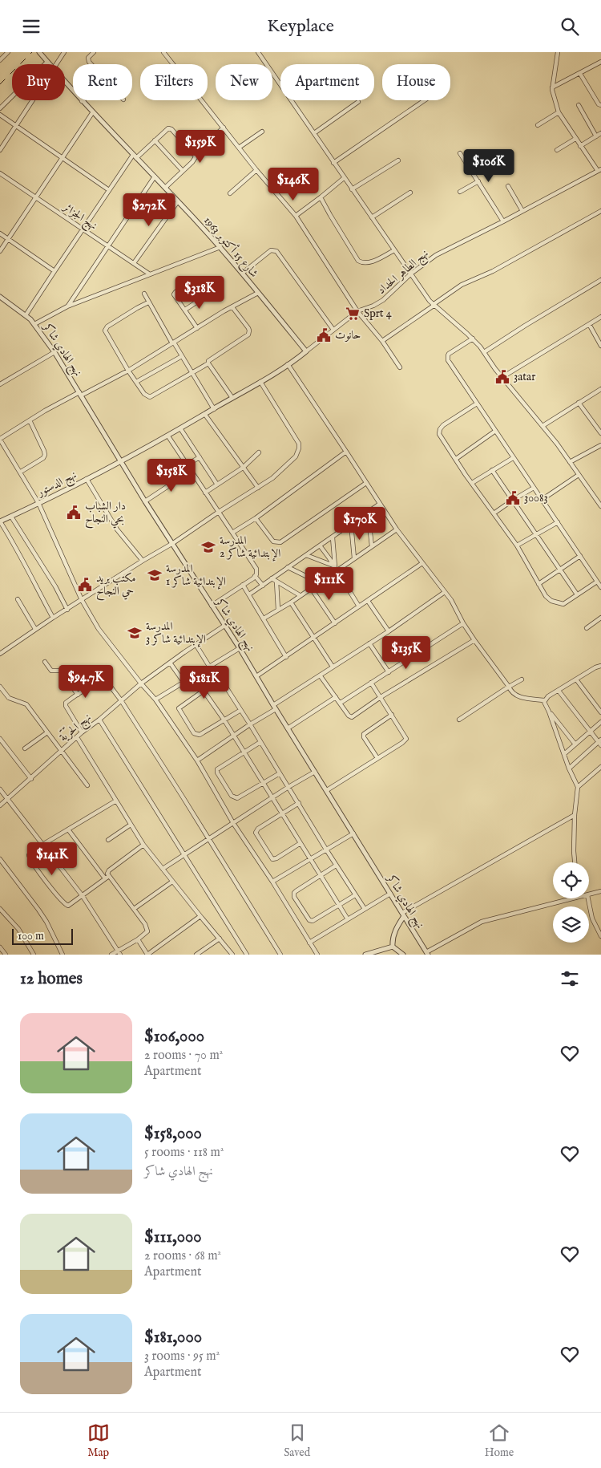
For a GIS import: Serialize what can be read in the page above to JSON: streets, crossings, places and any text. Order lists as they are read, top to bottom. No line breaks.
{"streets":{"street":["نهج الجزائر","شارع 15 أكتوبر 1963","نهج الطاهر الحداد","نهج الهادي شاكر","نهج الدستور","نهج الحرّيّة"]},"crossings":[["شارع 15 أكتوبر 1963","نهج الطاهر الحداد"],["نهج الطاهر الحداد","نهج الهادي شاكر"],["نهج الطاهر الحداد","نهج الدستور"],["نهج الهادي شاكر","نهج الدستور"],["نهج الهادي شاكر","نهج الحرّيّة"]],"places":{"supermarket":["Sprt 4"],"public building":["حانوت","3atar","30083","دار الشباب بحي النجاح","مكتب بريد حي النجاح"],"school or university":["المدرسة الإبتدائية شاكر 2","المدرسة الإبتدائية شاكر 1","المدرسة الإبتدائية شاكر 3"]},"scale_bar":"100 m","page":{"header":"Keyplace","chip":["Buy","Rent","Filters","New","Apartment","House"],"price":["$159K","$106K","$146K","$272K","$318K","$158K","$170K","$111K","$135K","$94.7K","$181K","$141K"],"scale":"100 m","heading":"12 homes","list":[{"name":"$106,000","note":"2 rooms · 70 m² · Apartment"},{"name":"$158,000","note":"5 rooms · 118 m² · نهج الهادي شاكر"},{"name":"$111,000","note":"2 rooms · 68 m² · Apartment"},{"name":"$181,000","note":"3 rooms · 95 m² · Apartment"}],"tabs":["Map","Saved","Home"]}}
